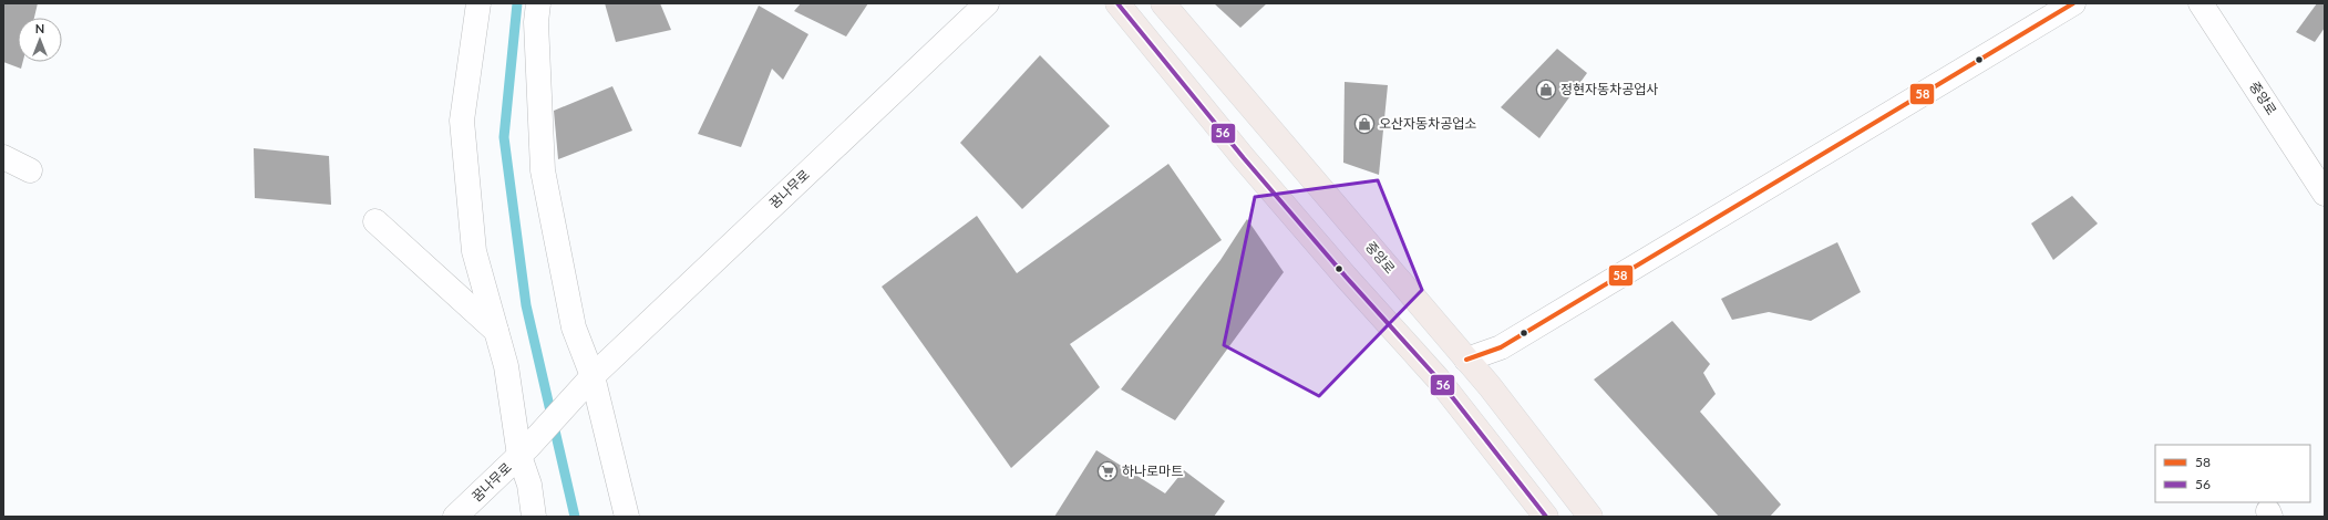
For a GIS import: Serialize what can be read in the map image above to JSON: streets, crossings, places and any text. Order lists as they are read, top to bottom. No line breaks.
{"streets":{"main road":["중앙로"],"street":["꿈나무로"]},"places":{"shop":["정현자동차공업사","오산자동차공업소"],"supermarket":["하나로마트"]},"lines":["transit line 58","transit line 56"],"legend":["58","56"],"north":"top"}
